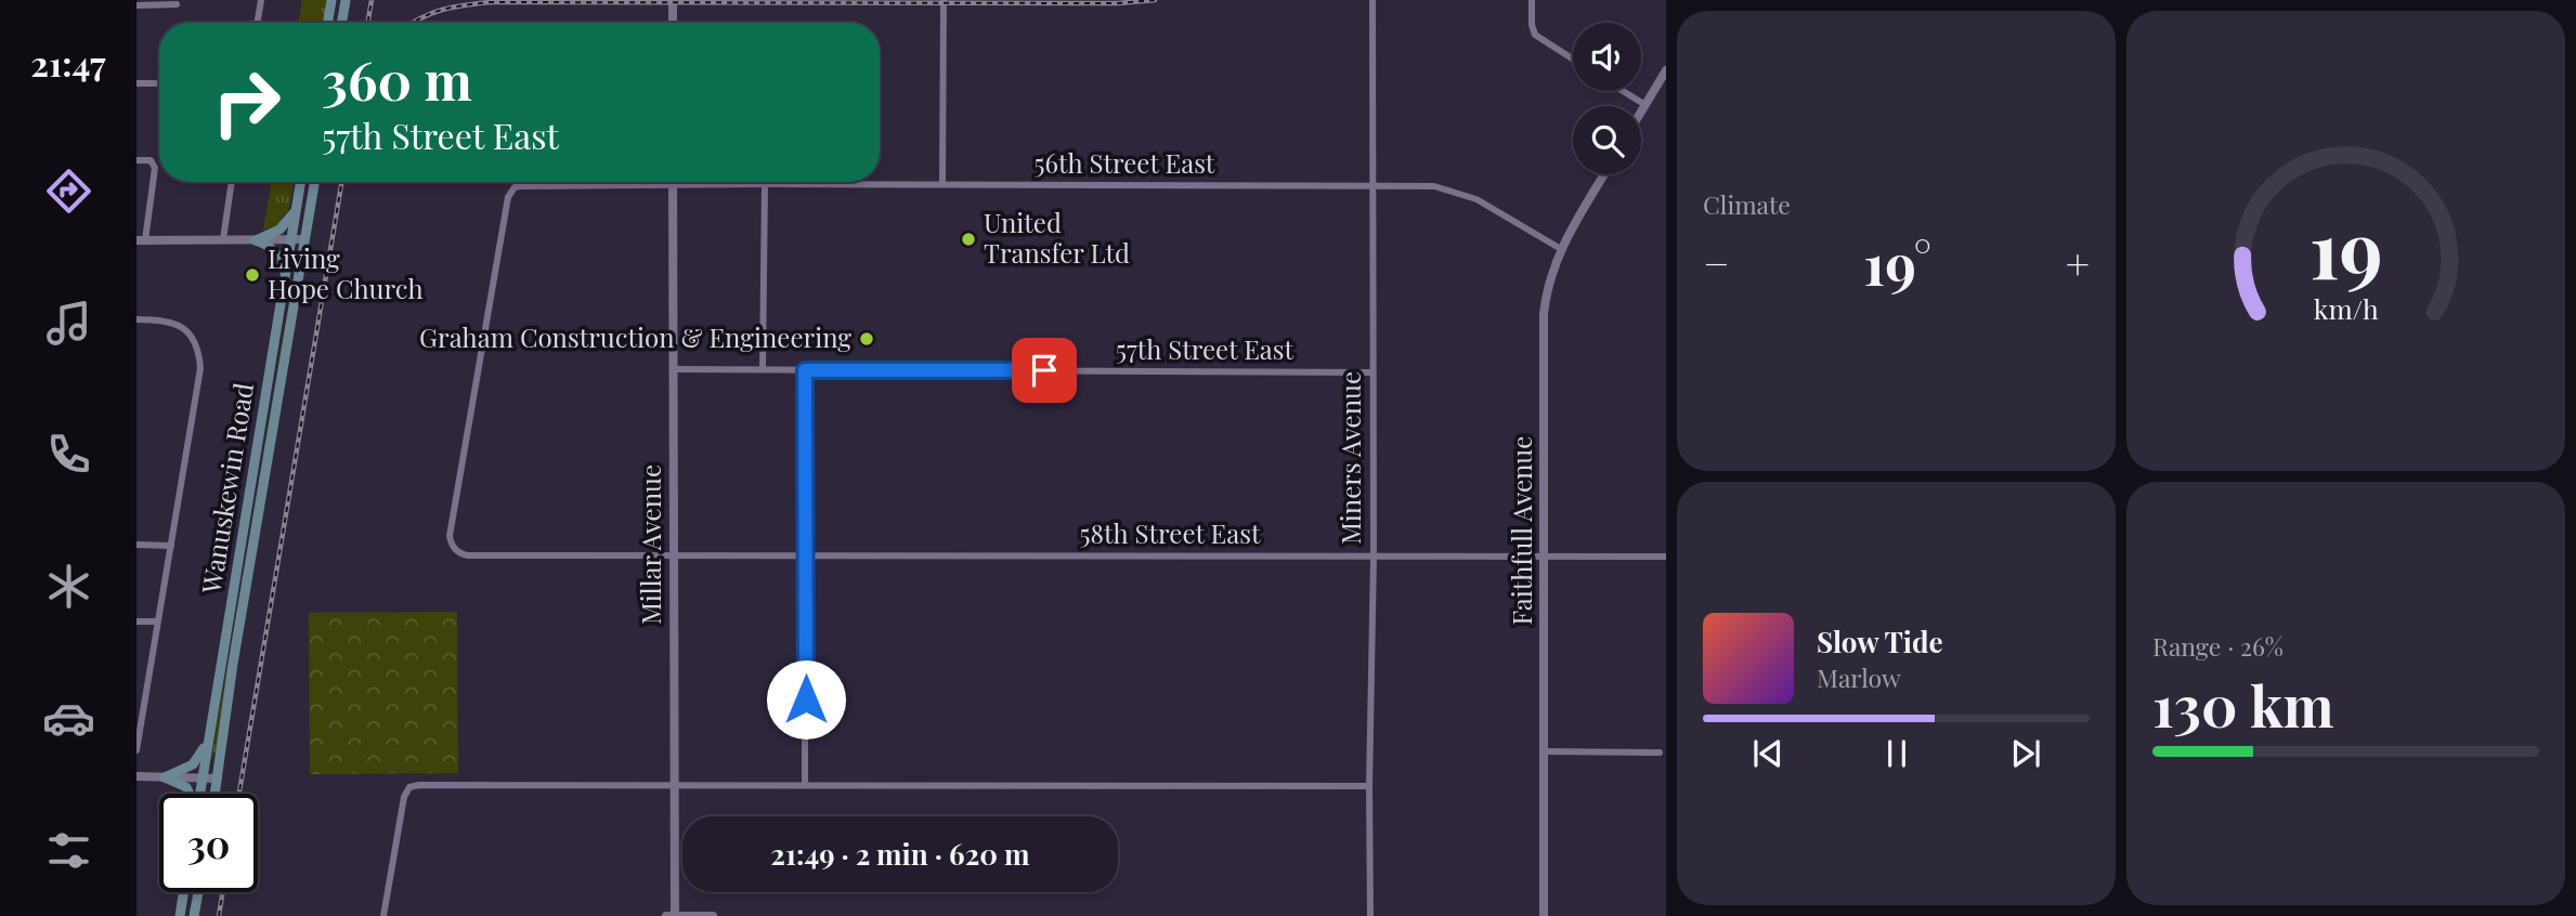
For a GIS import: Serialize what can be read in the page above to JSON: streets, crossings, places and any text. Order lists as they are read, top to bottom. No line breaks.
{"streets":{"main road":["Wanuskewin Road"],"street":["56th Street East","57th Street East","Miners Avenue","Faithfull Avenue","58th Street East","Millar Avenue"]},"crossings":[["56th Street East","Miners Avenue"],["56th Street East","Faithfull Avenue"],["56th Street East","58th Street East"],["56th Street East","Millar Avenue"],["57th Street East","Miners Avenue"],["57th Street East","Millar Avenue"],["Miners Avenue","58th Street East"],["Faithfull Avenue","58th Street East"],["58th Street East","Millar Avenue"]],"places":["United Transfer Ltd","Living Hope Church","Graham Construction & Engineering"],"page":{"tabs":"21:47","tile":["Climate",["Range · 26%","130 km"]],"turn":["360 m","57th Street East"],"heat":["−","19°","+"],"song":["Slow Tide","Marlow"],"limit":"30","trip":"21:49 · 2 min · 620 m","gauge":["19","km/h"]}}
